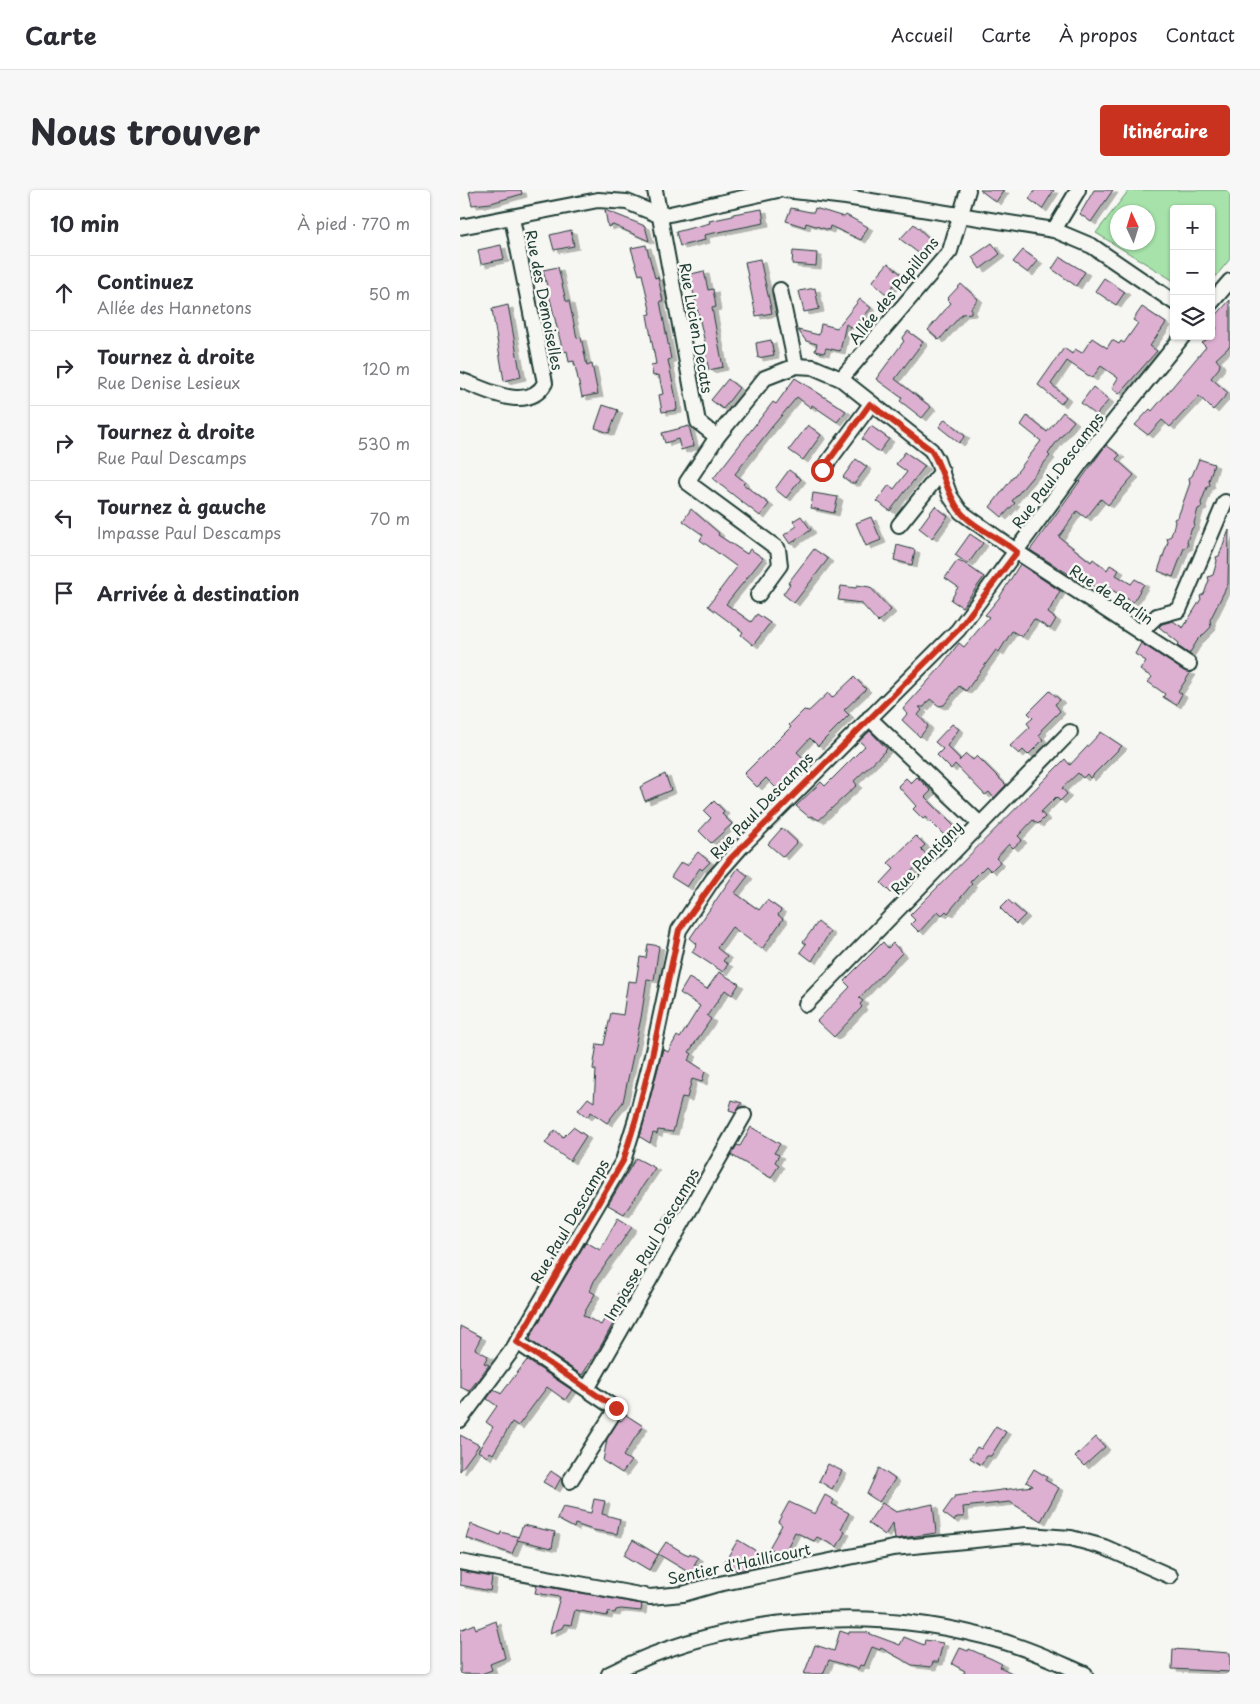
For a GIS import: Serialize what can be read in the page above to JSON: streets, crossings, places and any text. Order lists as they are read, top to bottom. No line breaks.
{"streets":{"street":["Allée des Papillons","Rue des Demoiselles","Rue Lucien Decats","Rue Paul Descamps","Rue de Barlin","Rue Pantigny","Impasse Paul Descamps","Sentier d'Haillicourt"]},"crossings":[["Allée des Papillons","Rue de Barlin"],["Rue des Demoiselles","Rue Lucien Decats"],["Rue Paul Descamps","Rue de Barlin"]],"north":"top","page":{"header":"Carte","nav":["Accueil","Carte","À propos","Contact"],"title":"Nous trouver","buttons":"Itinéraire","heading":["10 min","À pied · 770 m"],"map_buttons":["+","−"],"list":[["Continuez","Allée des Hannetons","50 m"],["Tournez à droite","Rue Denise Lesieux","120 m"],["Tournez à droite","Rue Paul Descamps","530 m"],["Tournez à gauche","Impasse Paul Descamps","70 m"],"Arrivée à destination"]}}
